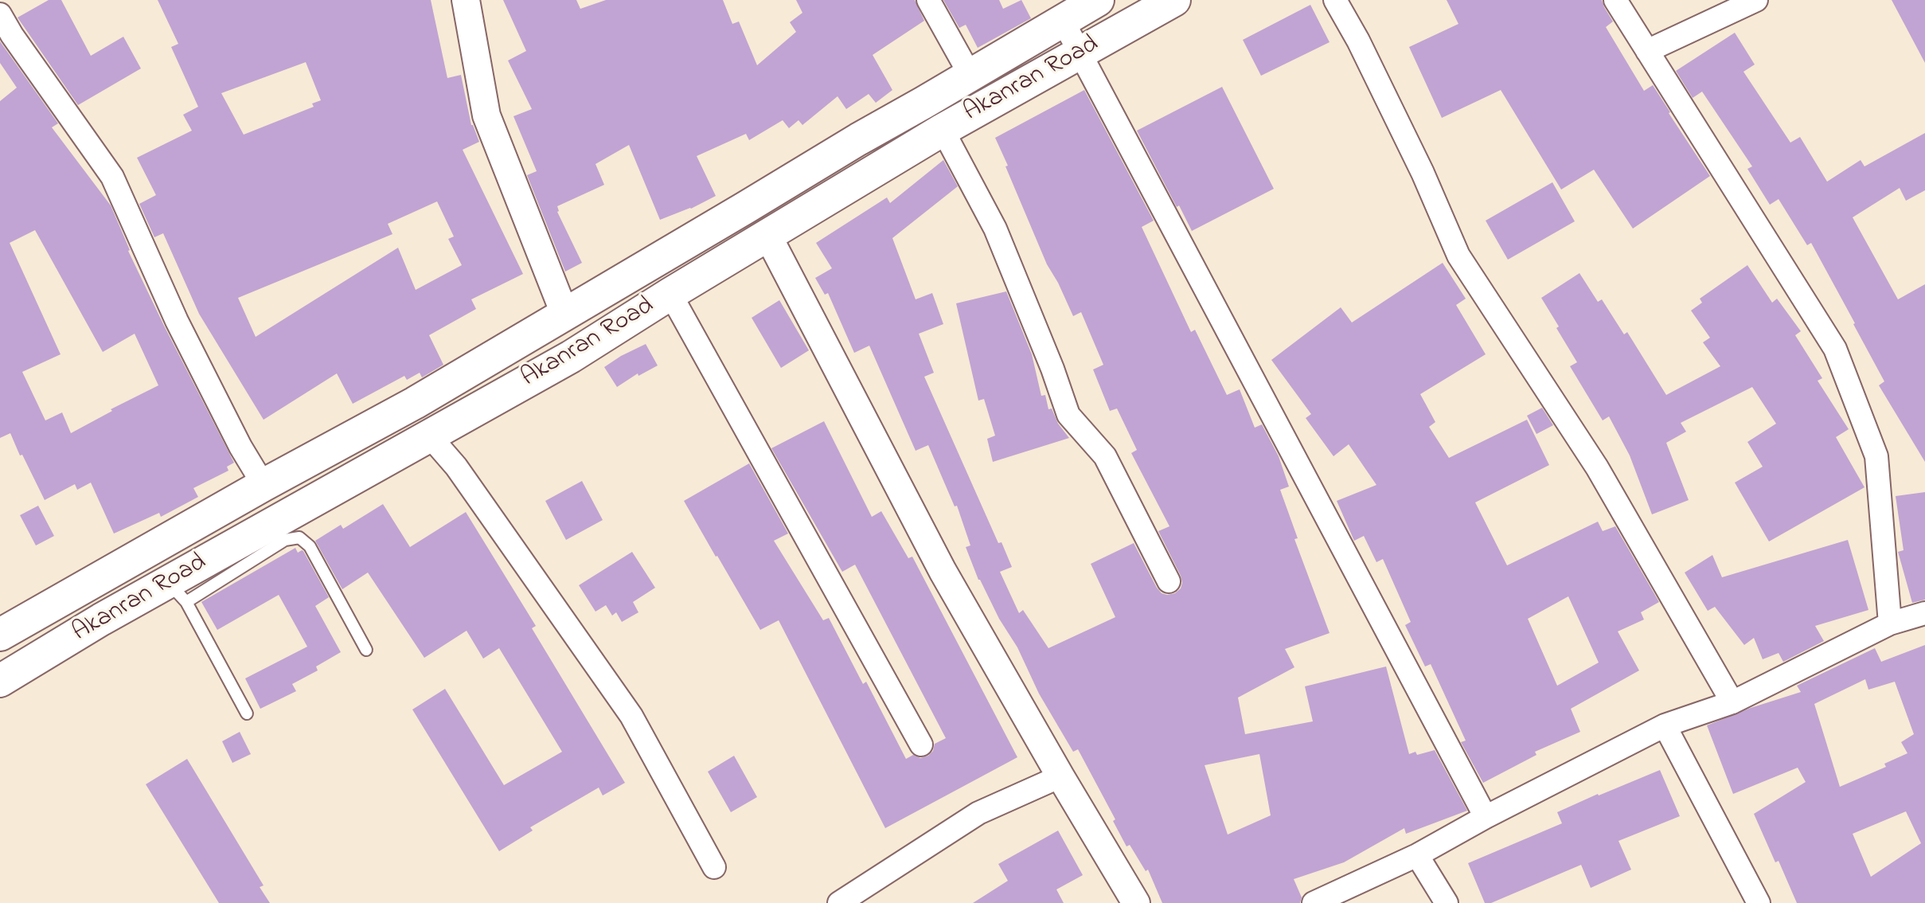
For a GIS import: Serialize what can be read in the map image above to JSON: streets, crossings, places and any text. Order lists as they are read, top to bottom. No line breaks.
{"streets":{"main road":["Akanran Road"]}}
